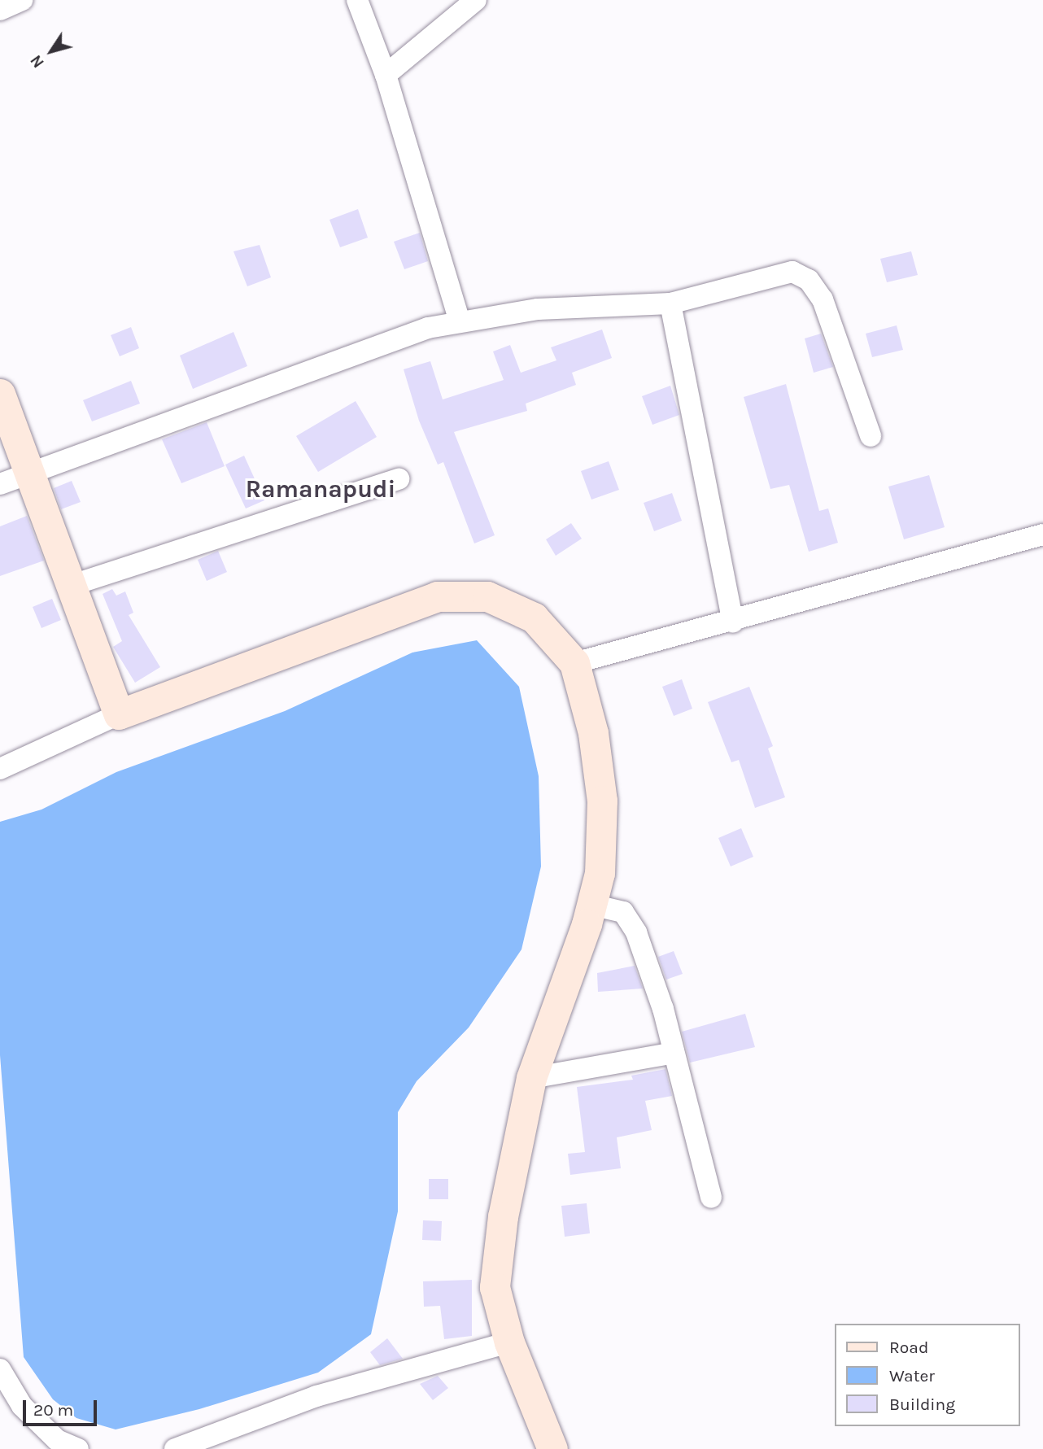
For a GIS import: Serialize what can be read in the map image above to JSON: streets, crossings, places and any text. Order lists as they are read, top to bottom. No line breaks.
{"districts":["Ramanapudi"],"legend":["Road","Water","Building"],"scale_bar":"20 m","north":"bottom left"}
